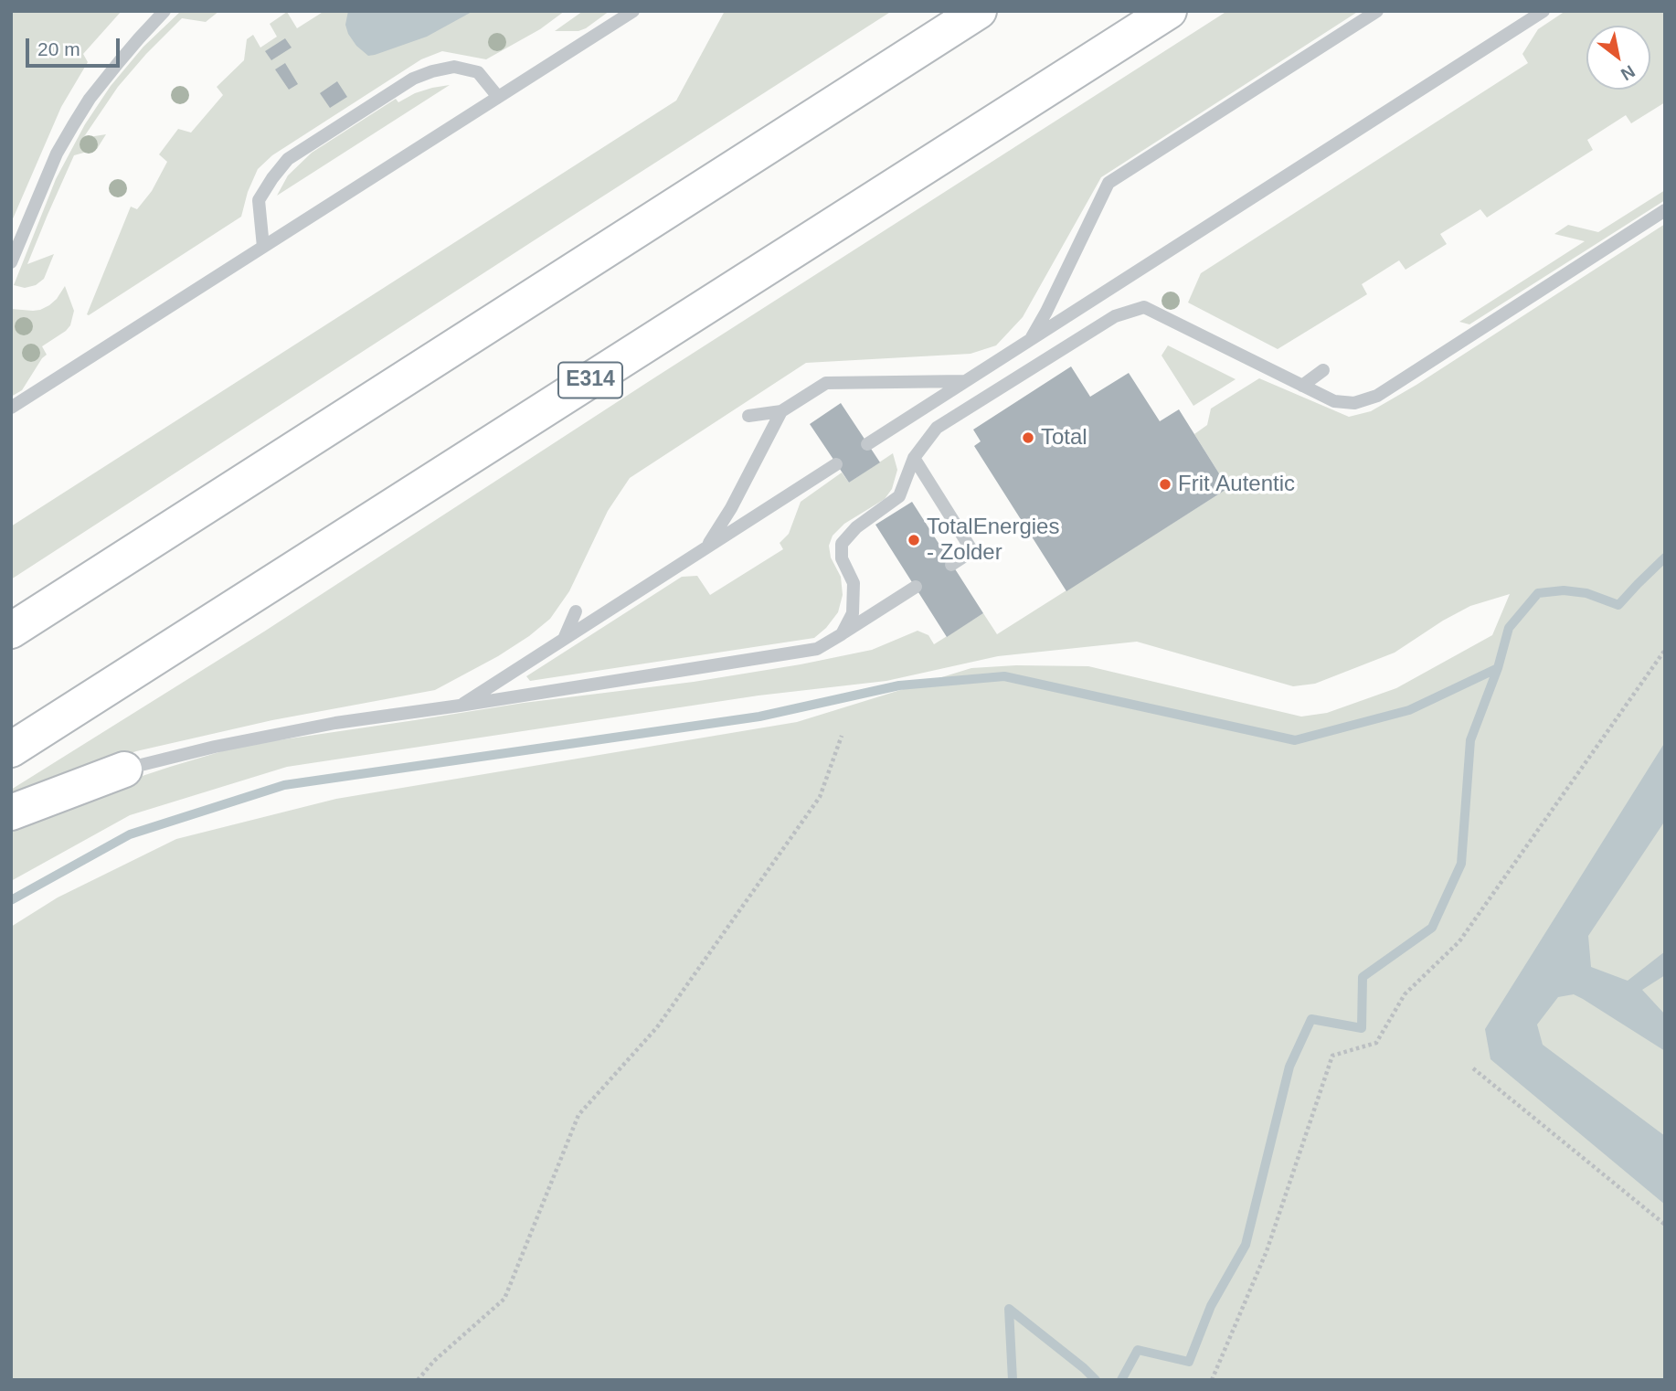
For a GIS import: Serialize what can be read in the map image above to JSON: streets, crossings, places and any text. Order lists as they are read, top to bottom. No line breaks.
{"streets":{"highway":["E314"]},"places":["Total","Frit Autentic","TotalEnergies - Zolder"],"scale_bar":"20 m","north":"bottom right"}
